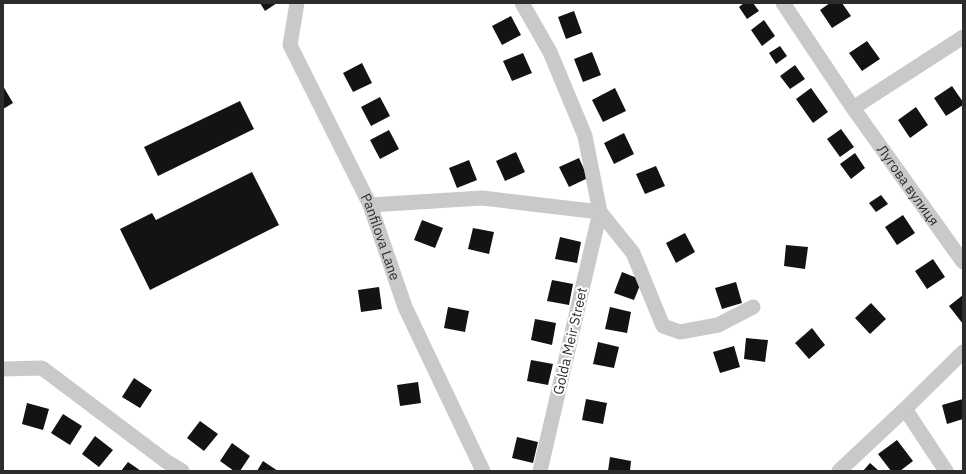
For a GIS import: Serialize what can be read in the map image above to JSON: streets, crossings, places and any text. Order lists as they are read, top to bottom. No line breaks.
{"streets":{"street":["Лугова вулиця","Panfilova Lane","Golda Meir Street"]}}
